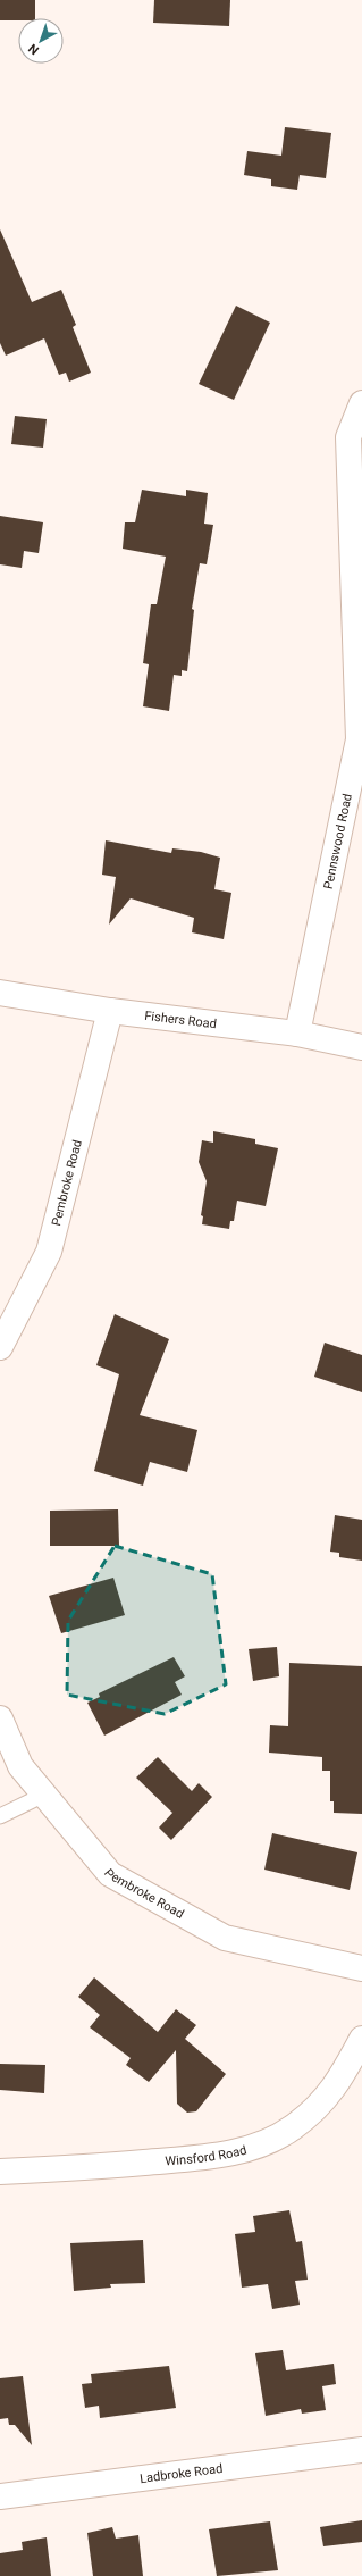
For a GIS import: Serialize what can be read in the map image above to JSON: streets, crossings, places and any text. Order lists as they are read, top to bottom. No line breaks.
{"streets":{"street":["Pennswood Road","Fishers Road","Pembroke Road","Winsford Road","Ladbroke Road"]},"crossings":[["Pennswood Road","Fishers Road"],["Fishers Road","Pembroke Road"]],"north":"bottom left"}
